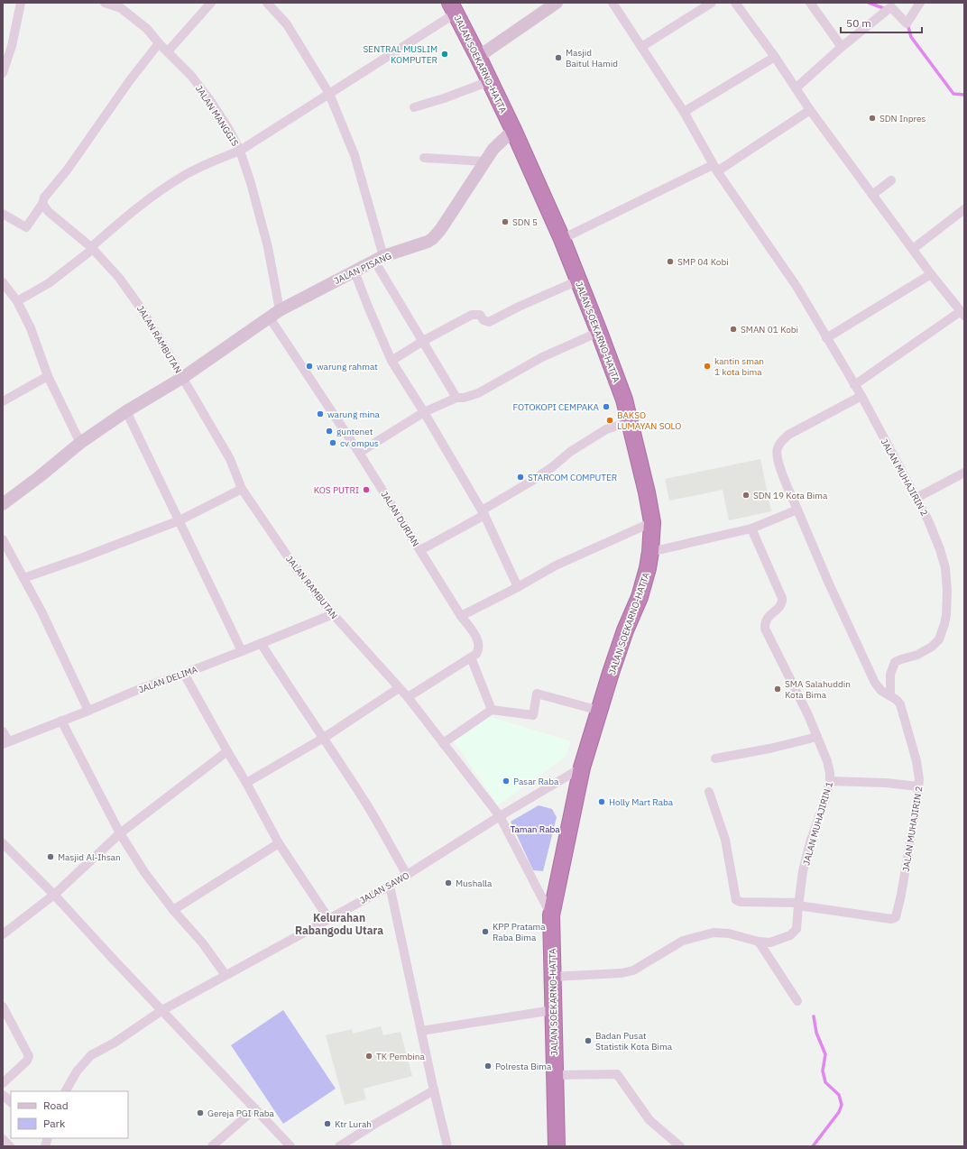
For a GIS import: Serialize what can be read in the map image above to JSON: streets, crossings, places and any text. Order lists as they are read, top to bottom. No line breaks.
{"streets":{"highway":["JALAN SOEKARNO-HATTA"],"street":["JALAN MANGGIS","JALAN PISANG","JALAN RAMBUTAN","JALAN MUHAJIRIN 2","JALAN DURIAN","JALAN DELIMA","JALAN MUHAJIRIN 1","JALAN SAWO"]},"crossings":[["JALAN SOEKARNO-HATTA","JALAN PISANG"],["JALAN SOEKARNO-HATTA","JALAN RAMBUTAN"],["JALAN SOEKARNO-HATTA","JALAN MUHAJIRIN 1"],["JALAN SOEKARNO-HATTA","JALAN SAWO"],["JALAN MANGGIS","JALAN PISANG"],["JALAN MANGGIS","JALAN DURIAN"],["JALAN PISANG","JALAN RAMBUTAN"],["JALAN PISANG","JALAN DURIAN"],["JALAN RAMBUTAN","JALAN DURIAN"],["JALAN RAMBUTAN","JALAN DELIMA"],["JALAN RAMBUTAN","JALAN SAWO"],["JALAN MUHAJIRIN 2","JALAN MUHAJIRIN 1"]],"districts":["Kelurahan Rabangodu Utara"],"parks":["Taman Raba"],"places":["SENTRAL MUSLIM KOMPUTER","Masjid Baitul Hamid","SDN Inpres","SDN 5","SMP 04 Kobi","SMAN 01 Kobi","warung rahmat","kantin sman 1 kota bima","FOTOKOPI CEMPAKA","warung mina","BAKSO LUMAYAN SOLO","guntenet","cv ompus","STARCOM COMPUTER","KOS PUTRI","SDN 19 Kota Bima","SMA Salahuddin Kota Bima","Pasar Raba","Holly Mart Raba","Masjid Al-Ihsan","Mushalla","KPP Pratama Raba Bima","Badan Pusat Statistik Kota Bima","TK Pembina","Polresta Bima","Gereja PGI Raba","Ktr Lurah"],"legend":["Road","Park"],"scale_bar":"50 m"}
